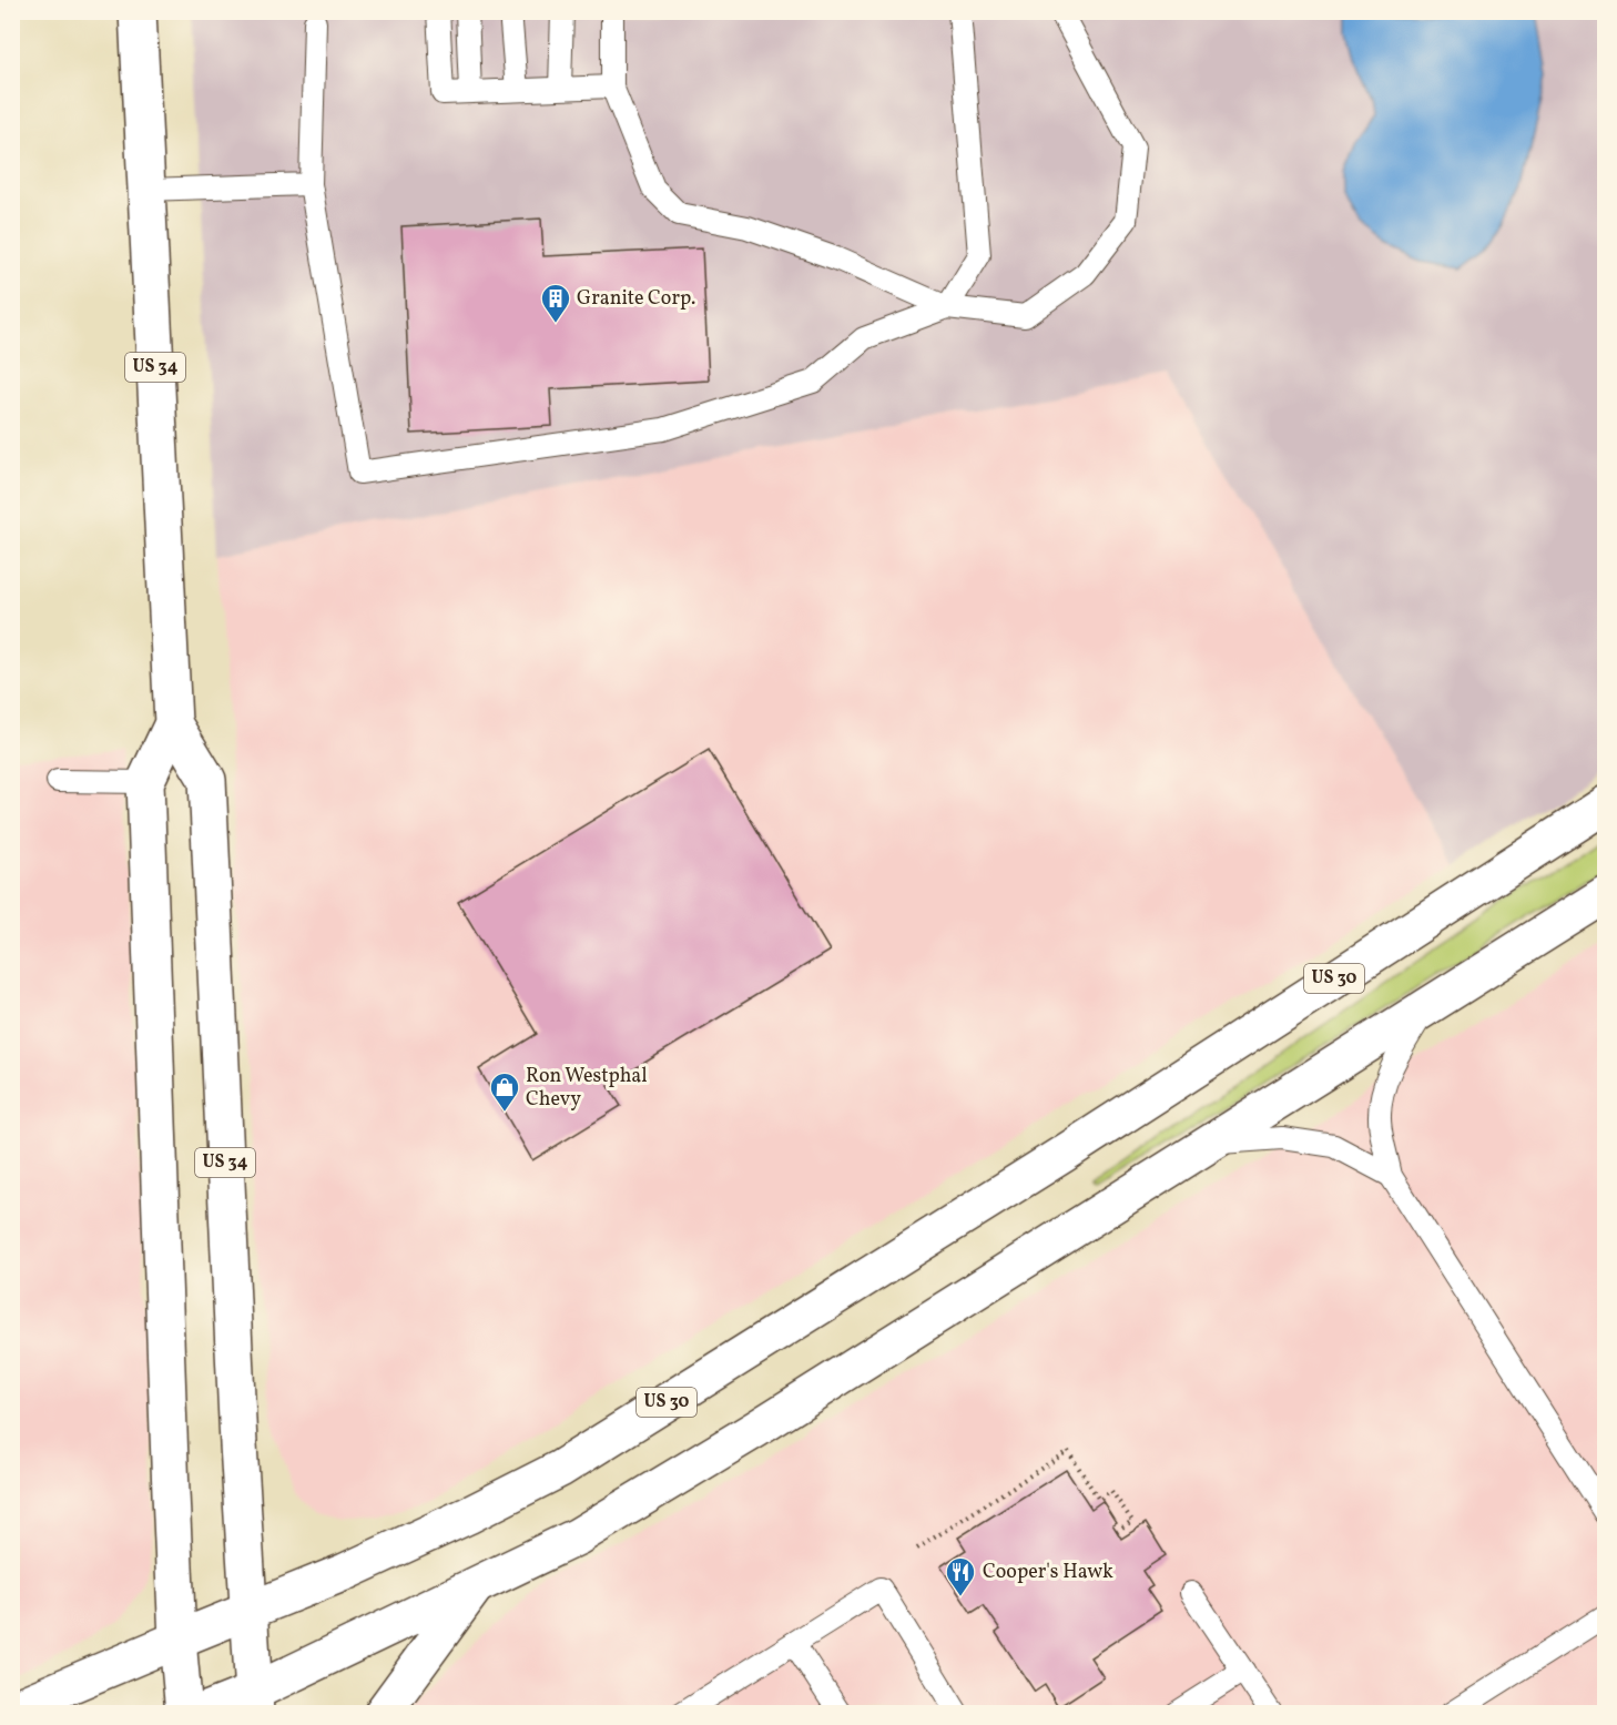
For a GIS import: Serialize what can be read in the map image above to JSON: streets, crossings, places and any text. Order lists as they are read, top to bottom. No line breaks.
{"streets":{"main road":["US 34","US 30"]},"crossings":[["US 34","US 30"]],"places":{"building":["Granite Corp."],"shop":["Ron Westphal Chevy"],"restaurant":["Cooper's Hawk"]}}
